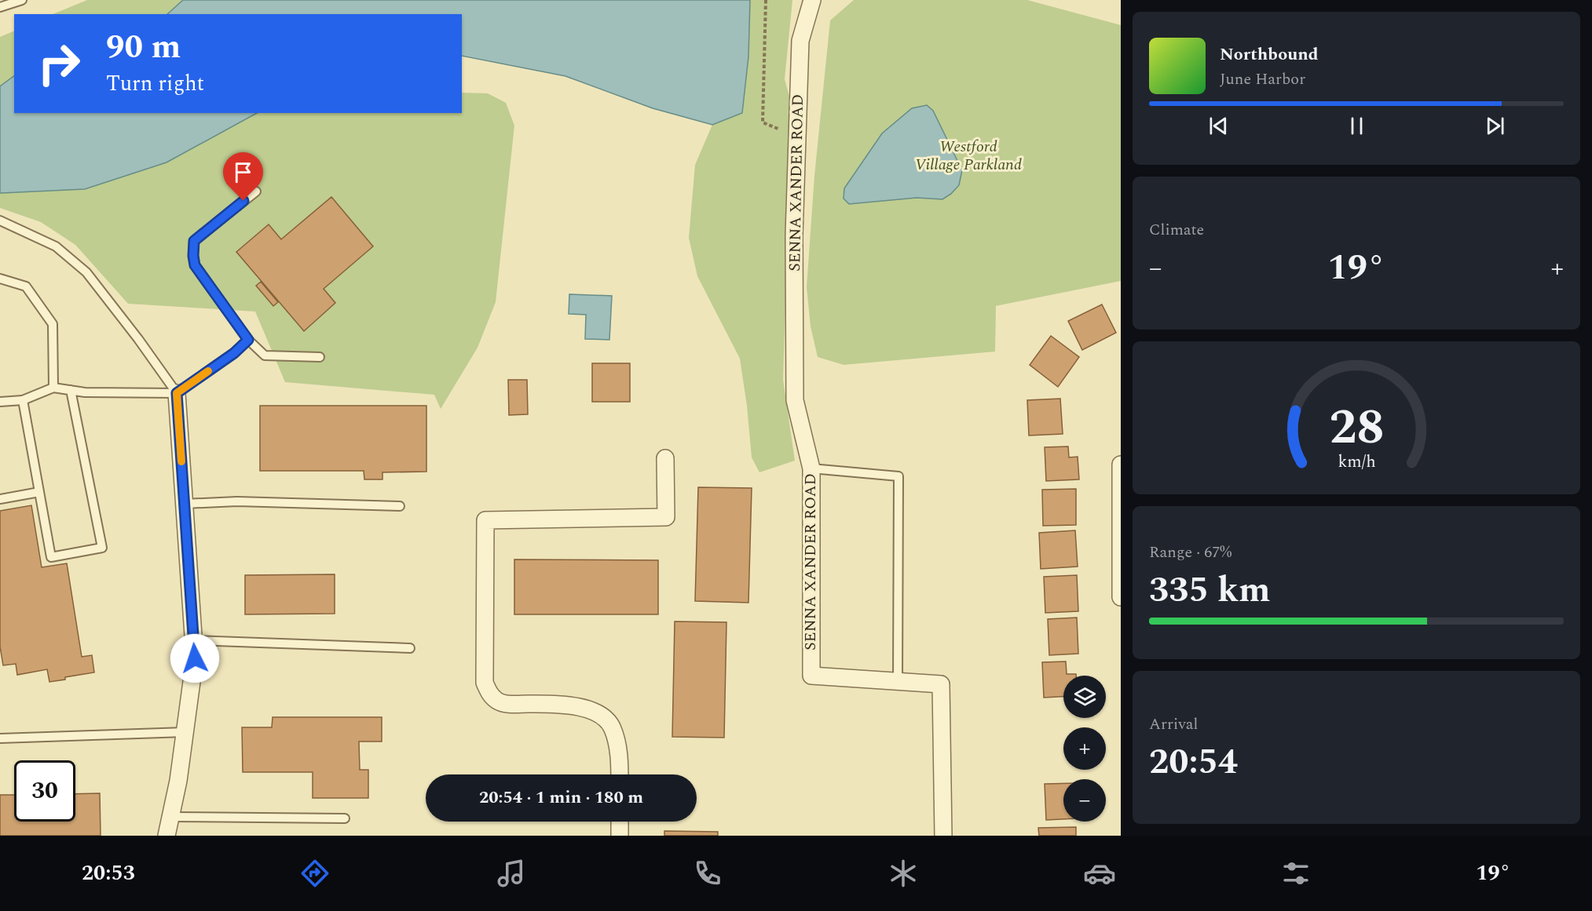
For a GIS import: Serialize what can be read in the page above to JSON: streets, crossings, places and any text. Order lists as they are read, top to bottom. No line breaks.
{"streets":{"street":["SENNA XANDER ROAD"]},"parks":["Westford Village Parkland"],"page":{"turn":["90 m","Turn right"],"song":["Northbound","June Harbor"],"tile":["Climate",["Range · 67%","335 km"],["Arrival","20:54"]],"heat":["−","19°","+"],"map_buttons":["+","−"],"limit":"30","trip":"20:54 · 1 min · 180 m","tabs":["20:53","19°"],"gauge":["28","km/h"]}}
